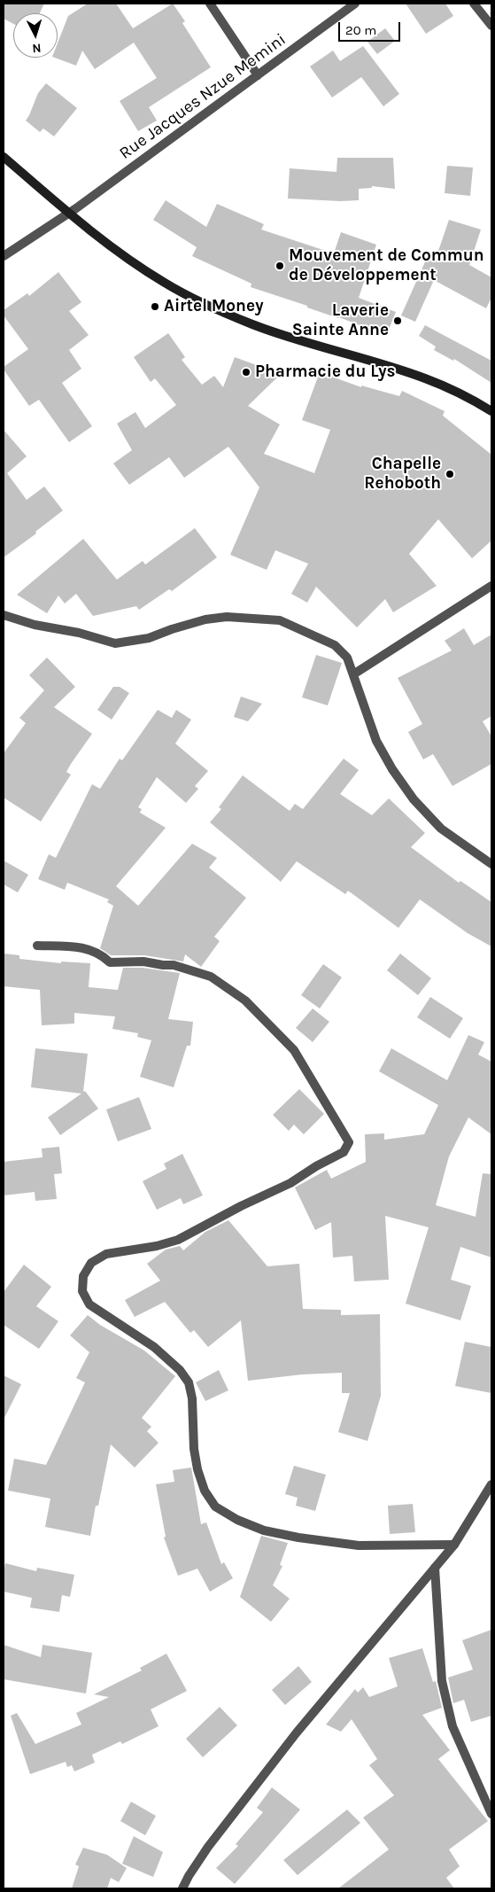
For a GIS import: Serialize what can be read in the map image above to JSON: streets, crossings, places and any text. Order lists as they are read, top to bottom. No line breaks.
{"streets":{"street":["Rue Jacques Nzue Memini"]},"places":["Mouvement de Commun de Développement","Airtel Money","Laverie Sainte Anne","Pharmacie du Lys","Chapelle Rehoboth"],"scale_bar":"20 m","north":"bottom"}
